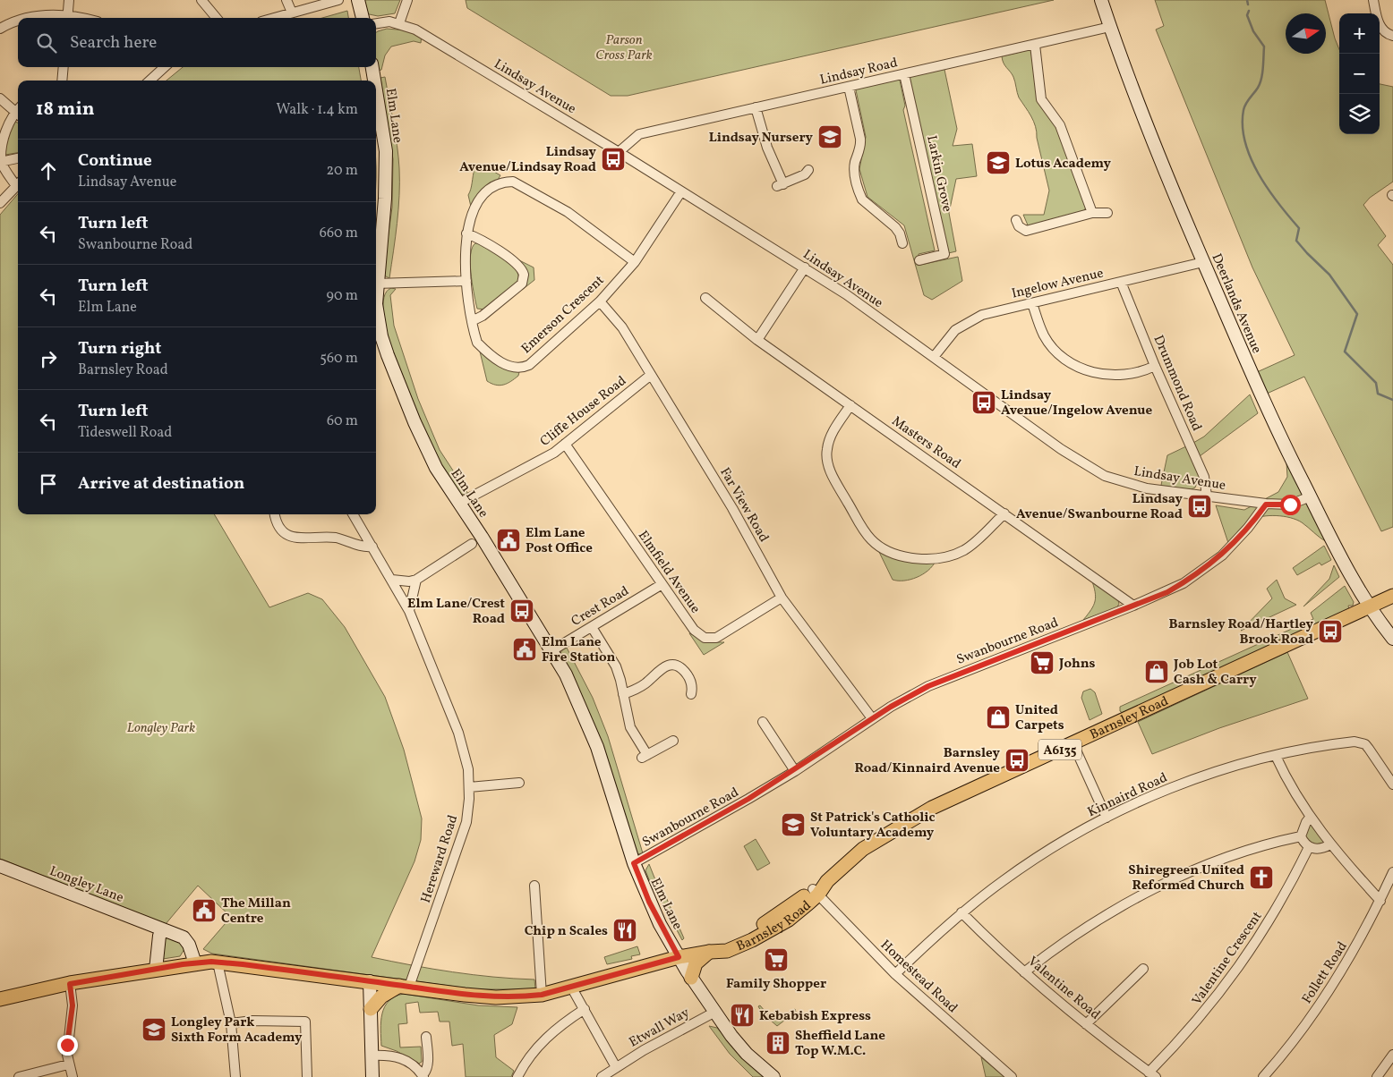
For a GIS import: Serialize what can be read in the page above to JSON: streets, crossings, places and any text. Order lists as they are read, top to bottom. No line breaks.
{"streets":{"main road":["Barnsley Road","A6135"],"street":["Lindsay Road","Lindsay Avenue","Elm Lane","Larkin Grove","Ingelow Avenue","Deerlands Avenue","Emerson Crescent","Drummond Road","Cliffe House Road","Masters Road","Far View Road","Elmfield Avenue","Crest Road","Swanbourne Road","Kinnaird Road","Hereward Road","Longley Lane","Valentine Crescent","Follett Road","Homestead Road","Valentine Road","Etwall Way"]},"crossings":[["Lindsay Road","Lindsay Avenue"],["Lindsay Road","Larkin Grove"],["Lindsay Road","Deerlands Avenue"],["Lindsay Avenue","Ingelow Avenue"],["Lindsay Avenue","Deerlands Avenue"],["Lindsay Avenue","Emerson Crescent"],["Lindsay Avenue","Drummond Road"],["Lindsay Avenue","Swanbourne Road"],["Elm Lane","Cliffe House Road"],["Elm Lane","Crest Road"],["Elm Lane","Swanbourne Road"],["Elm Lane","Barnsley Road"],["Elm Lane","Etwall Way"],["Ingelow Avenue","Deerlands Avenue"],["Ingelow Avenue","Drummond Road"],["Deerlands Avenue","Barnsley Road"],["Deerlands Avenue","A6135"],["Emerson Crescent","Far View Road"],["Cliffe House Road","Far View Road"],["Cliffe House Road","Elmfield Avenue"],["Masters Road","Swanbourne Road"],["Far View Road","Elmfield Avenue"],["Far View Road","Swanbourne Road"],["Elmfield Avenue","Crest Road"],["Barnsley Road","A6135"],["Barnsley Road","Hereward Road"],["Barnsley Road","Longley Lane"],["Barnsley Road","Homestead Road"],["Kinnaird Road","Homestead Road"],["Kinnaird Road","Valentine Road"],["Valentine Crescent","Valentine Road"]],"parks":["Parson Cross Park","Longley Park"],"places":{"school or university":["Lindsay Nursery","Lotus Academy","St Patrick's Catholic Voluntary Academy","Longley Park Sixth Form Academy"],"bus stop":["Lindsay Avenue/Lindsay Road","Lindsay Avenue/Ingelow Avenue","Lindsay Avenue/Swanbourne Road","Elm Lane/Crest Road","Barnsley Road/Hartley Brook Road","Barnsley Road/Kinnaird Avenue"],"public building":["Elm Lane Post Office","Elm Lane Fire Station","The Millan Centre"],"supermarket":["Johns","Family Shopper"],"shop":["Job Lot Cash & Carry","United Carpets"],"church":["Shiregreen United Reformed Church"],"restaurant":["Chip n Scales","Kebabish Express"],"building":["Sheffield Lane Top W.M.C."]},"north":"right","page":{"map_buttons":["+","−"],"search":"Search here","heading":["18 min","Walk · 1.4 km"],"list":[["Continue","Lindsay Avenue","20 m"],["Turn left","Swanbourne Road","660 m"],["Turn left","Elm Lane","90 m"],["Turn right","Barnsley Road","560 m"],["Turn left","Tideswell Road","60 m"],"Arrive at destination"]}}
